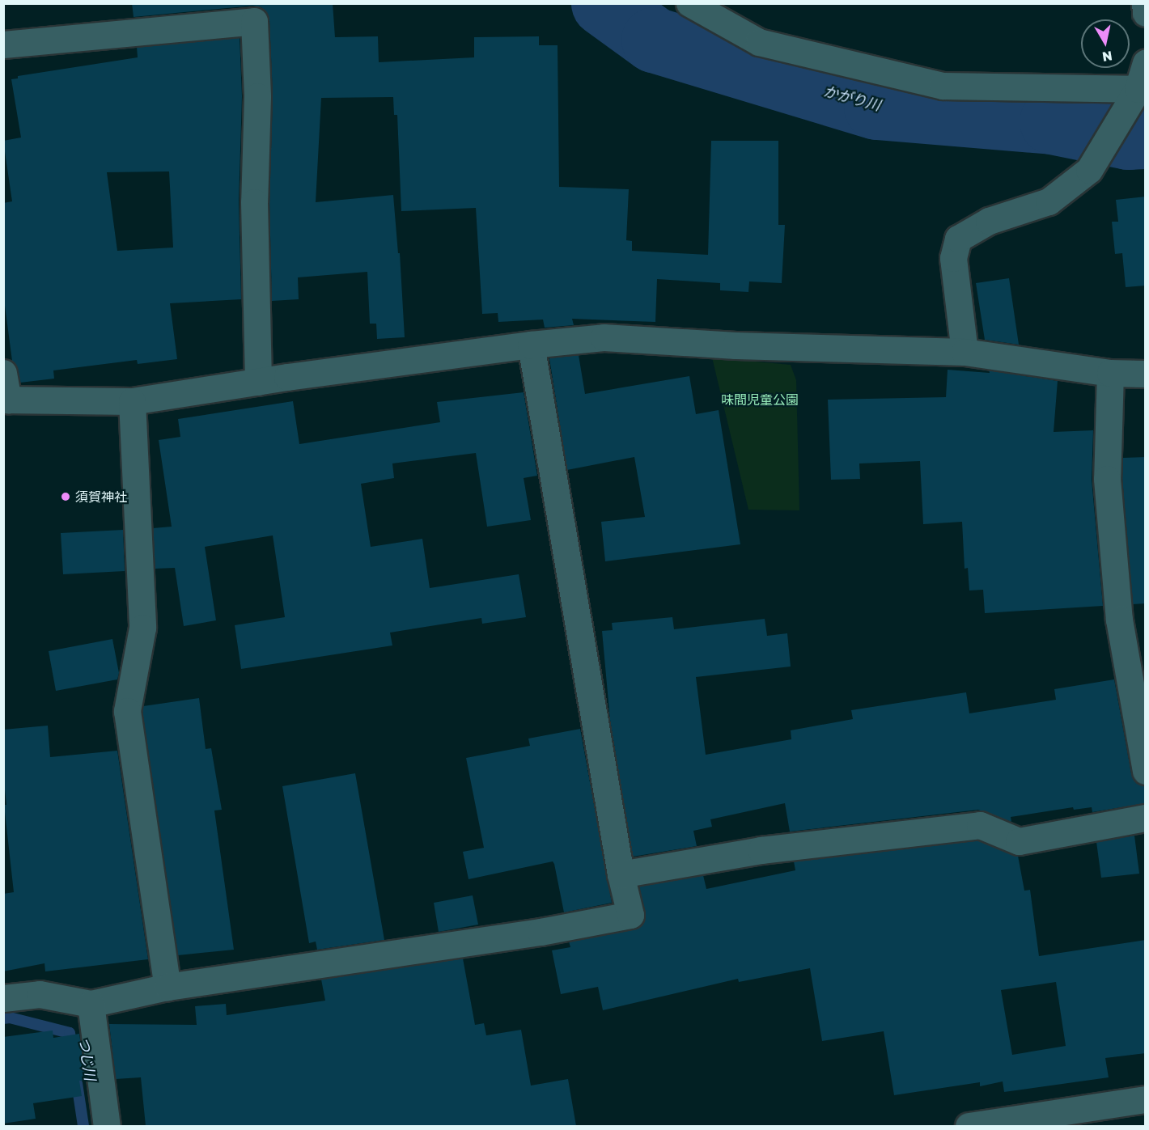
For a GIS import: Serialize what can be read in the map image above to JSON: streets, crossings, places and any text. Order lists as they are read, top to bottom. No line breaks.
{"water":["かがり川","つじ川"],"parks":["味間児童公園"],"places":["須賀神社"],"north":"bottom"}
